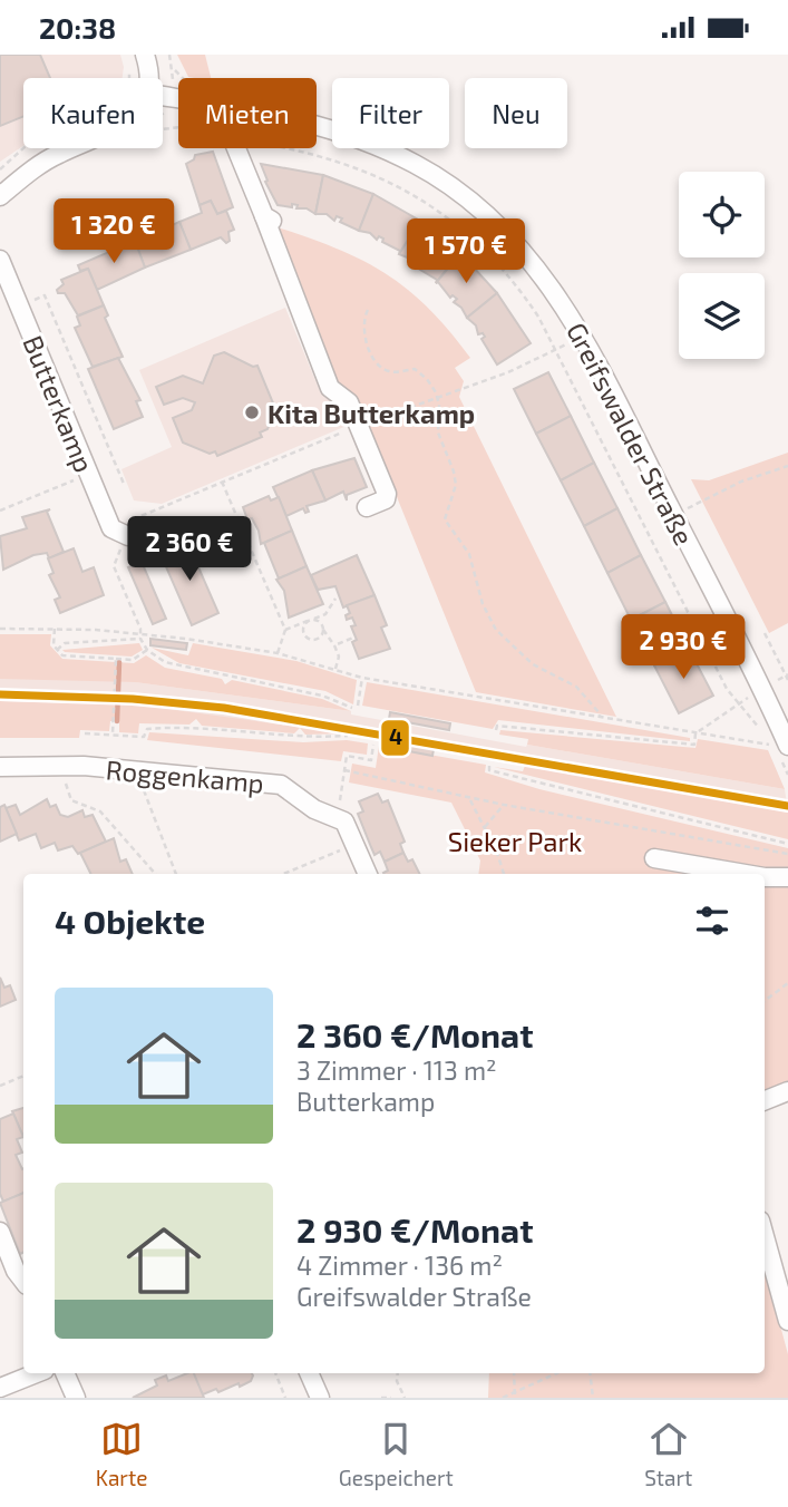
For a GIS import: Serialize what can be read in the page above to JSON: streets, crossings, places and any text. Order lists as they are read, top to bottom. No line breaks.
{"streets":{"street":["Butterkamp","Greifswalder Straße","Roggenkamp"]},"parks":["Sieker Park"],"places":["Kita Butterkamp"],"lines":["metro line 4"],"page":{"status":"20:38","chip":["Kaufen","Mieten","Filter","Neu"],"price":["1 320 €","1 570 €","2 360 €","2 930 €"],"heading":"4 Objekte","list":[{"name":"2 360 €/Monat","note":"3 Zimmer · 113 m² · Butterkamp"},{"name":"2 930 €/Monat","note":"4 Zimmer · 136 m² · Greifswalder Straße"}],"tabs":["Karte","Gespeichert","Start"]}}
